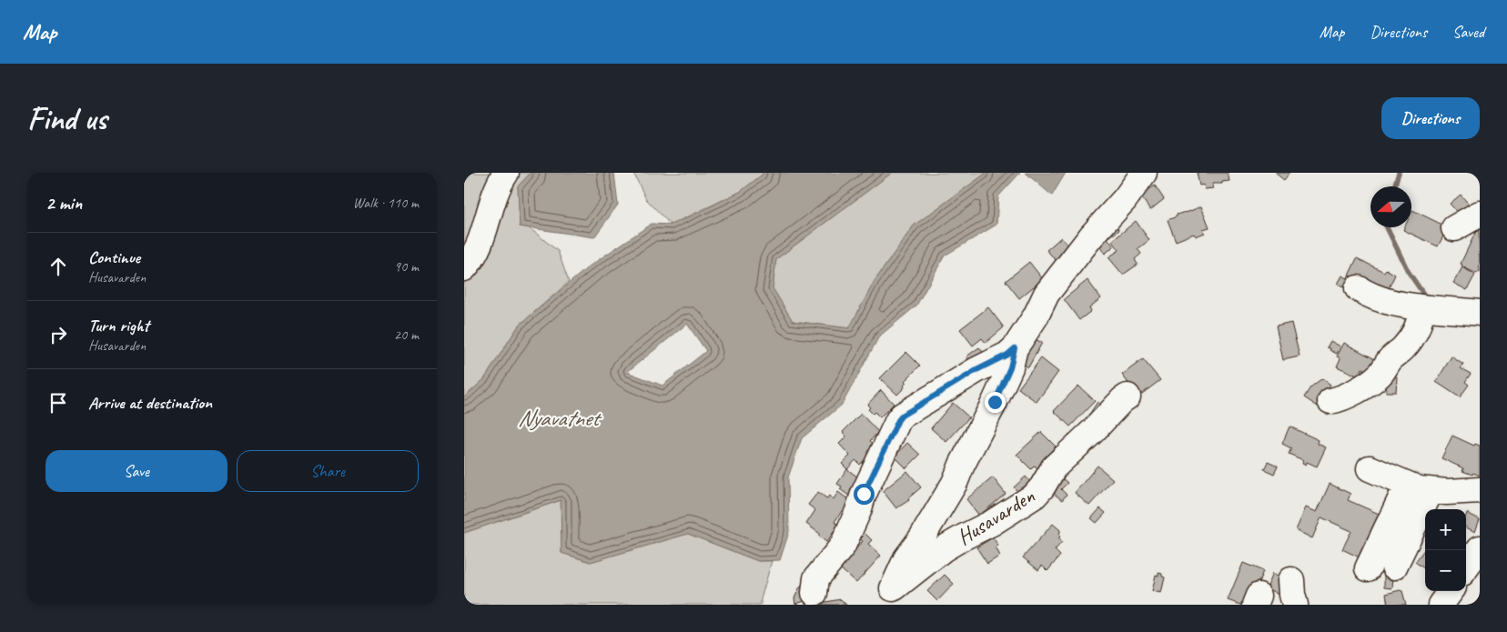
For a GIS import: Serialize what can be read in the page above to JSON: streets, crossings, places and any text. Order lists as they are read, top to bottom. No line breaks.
{"streets":{"street":["Husavarden"]},"water":["Nyavatnet"],"north":"left","page":{"header":"Map","nav":["Map","Directions","Saved"],"buttons":["Directions",["Save","Share"]],"title":"Find us","heading":["2 min","Walk · 110 m"],"list":[["Continue","Husavarden","90 m"],["Turn right","Husavarden","20 m"],"Arrive at destination"],"map_buttons":["+","−"]}}
